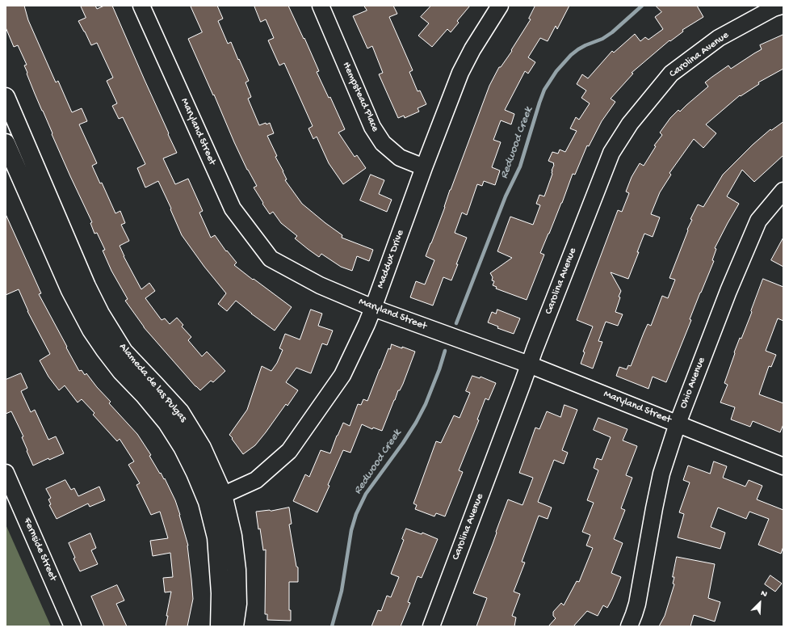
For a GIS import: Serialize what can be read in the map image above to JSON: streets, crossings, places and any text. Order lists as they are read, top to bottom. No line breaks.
{"streets":{"main road":["Alameda de las Pulgas"],"street":["Carolina Avenue","Hempstead Place","Maryland Street","Maddux Drive","Ohio Avenue","Fernside Street"]},"crossings":[["Carolina Avenue","Maryland Street"],["Hempstead Place","Maddux Drive"],["Maryland Street","Maddux Drive"],["Maryland Street","Ohio Avenue"],["Maddux Drive","Alameda de las Pulgas"]],"water":["Redwood Creek"],"north":"top right"}
